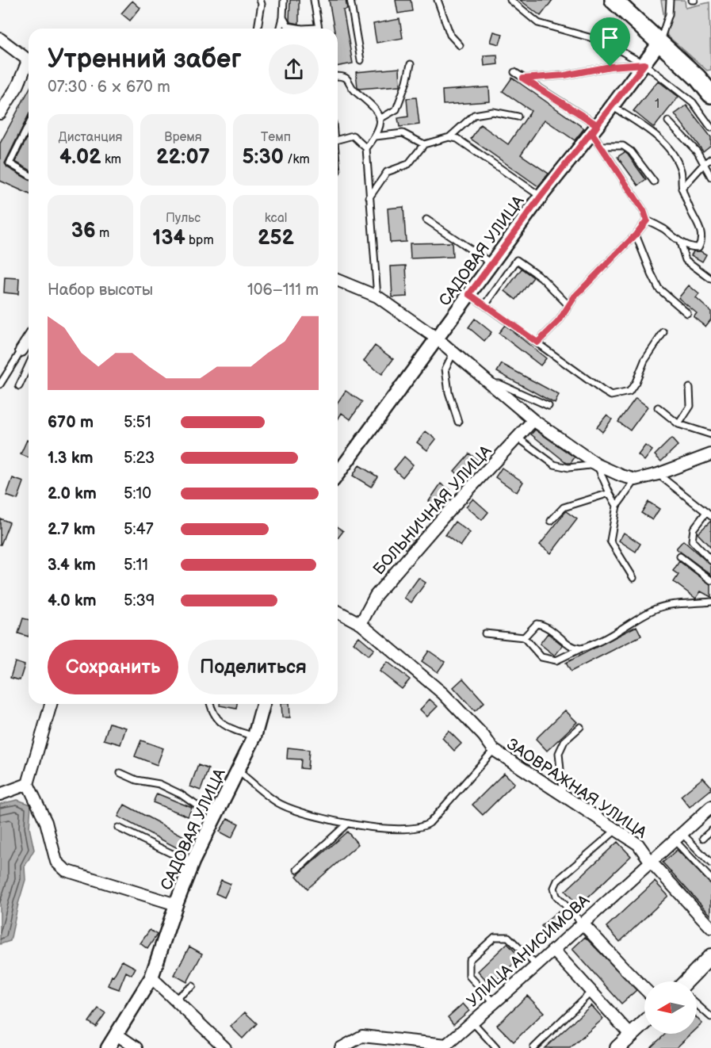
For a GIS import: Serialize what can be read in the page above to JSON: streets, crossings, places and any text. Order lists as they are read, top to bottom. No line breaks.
{"streets":{"street":["САДОВАЯ УЛИЦА","БОЛЬНИЧНАЯ УЛИЦА","ЗАОВРАЖНАЯ УЛИЦА","УЛИЦА АНИСИМОВА"]},"crossings":[["БОЛЬНИЧНАЯ УЛИЦА","ЗАОВРАЖНАЯ УЛИЦА"],["ЗАОВРАЖНАЯ УЛИЦА","УЛИЦА АНИСИМОВА"]],"house_numbers":["1"],"north":"left","page":{"heading":["Утренний забег","07:30 · 6 × 670 m"],"stats":[["Дистанция","4.02 km"],["Время","22:07"],["Темп","5:30 /km"],["36 m"],["Пульс","134 bpm"],["kcal","252"]],"chart":["Набор высоты","106–111 m"],"list":[{"name":"670 m","note":"5:51"},{"name":"1.3 km","note":"5:23"},{"name":"2.0 km","note":"5:10"},{"name":"2.7 km","note":"5:47"},{"name":"3.4 km","note":"5:11"},{"name":"4.0 km","note":"5:39"}],"buttons":["Сохранить","Поделиться"]}}
